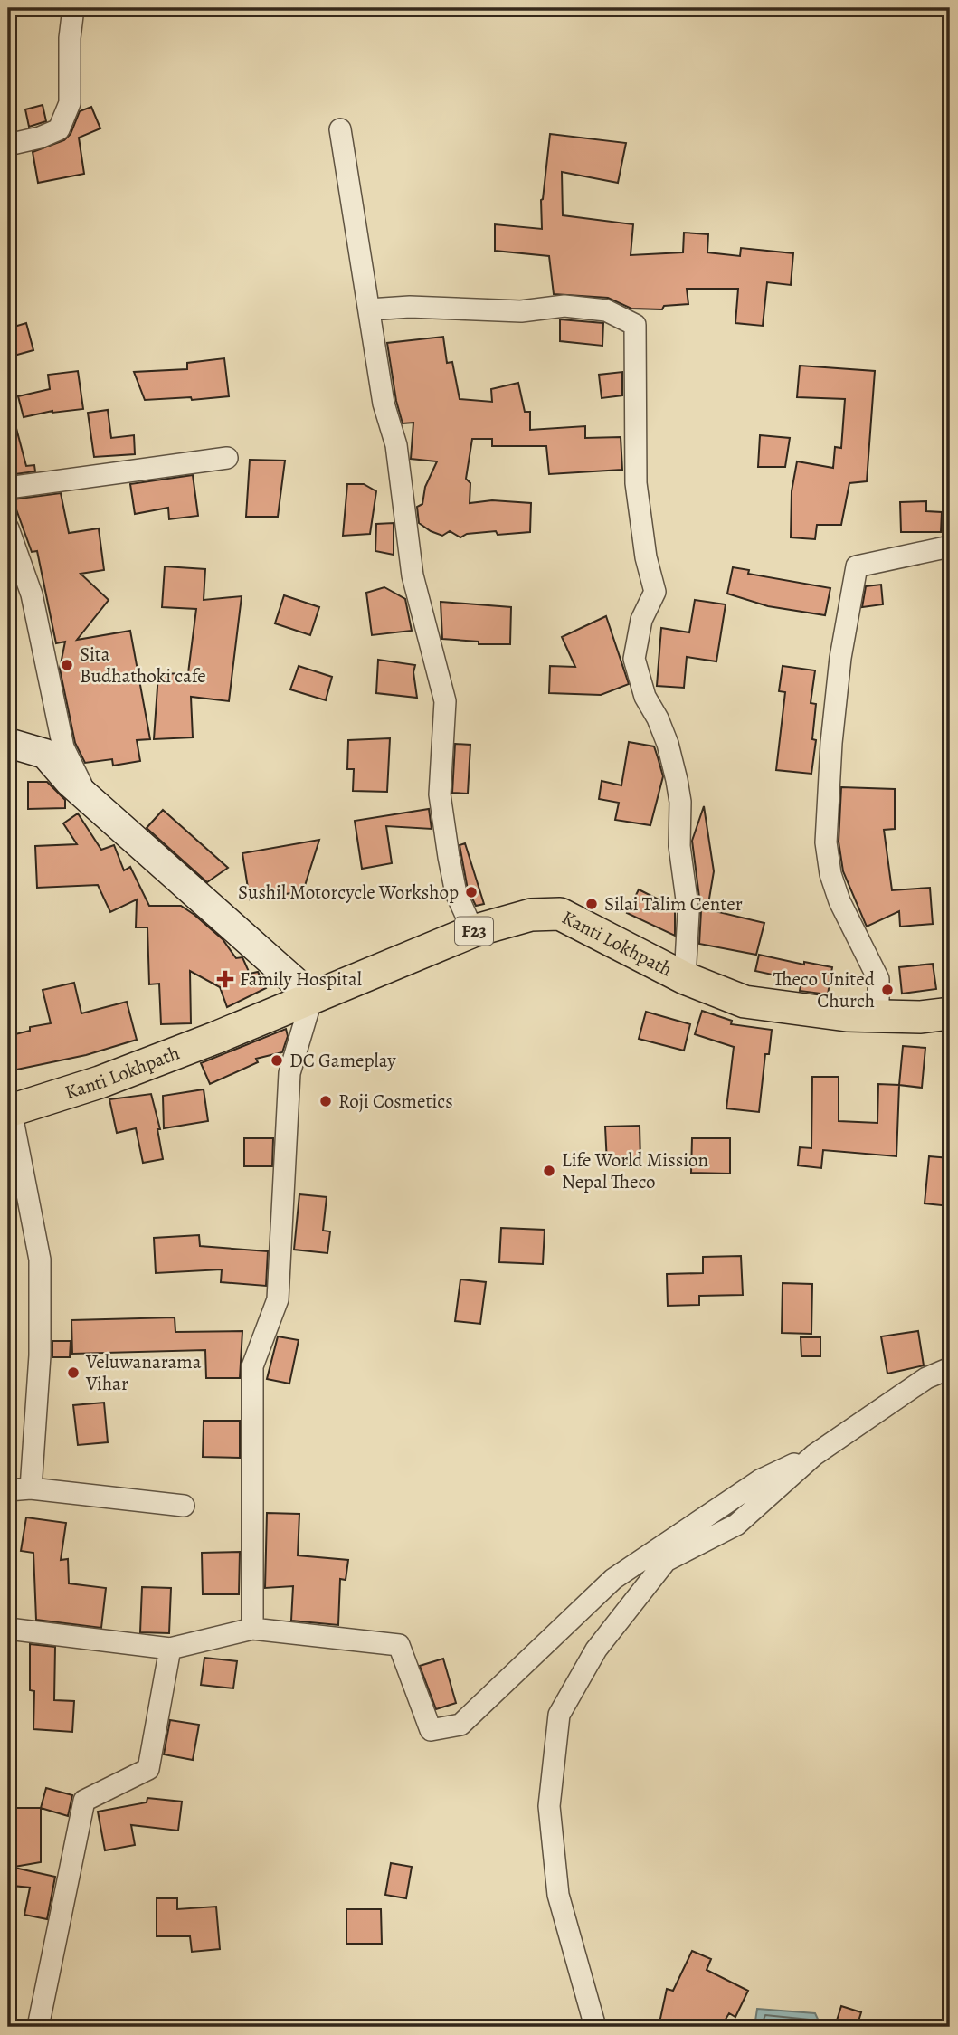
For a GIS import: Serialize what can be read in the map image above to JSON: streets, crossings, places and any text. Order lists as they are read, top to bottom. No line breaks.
{"streets":{"main road":["F23","Kanti Lokhpath"]},"places":{"other":["Sita Budhathoki cafe","Sushil Motorcycle Workshop","Silai Talim Center","Theco United Church","DC Gameplay","Roji Cosmetics","Life World Mission Nepal Theco","Veluwanarama Vihar"],"health":["Family Hospital"]}}
